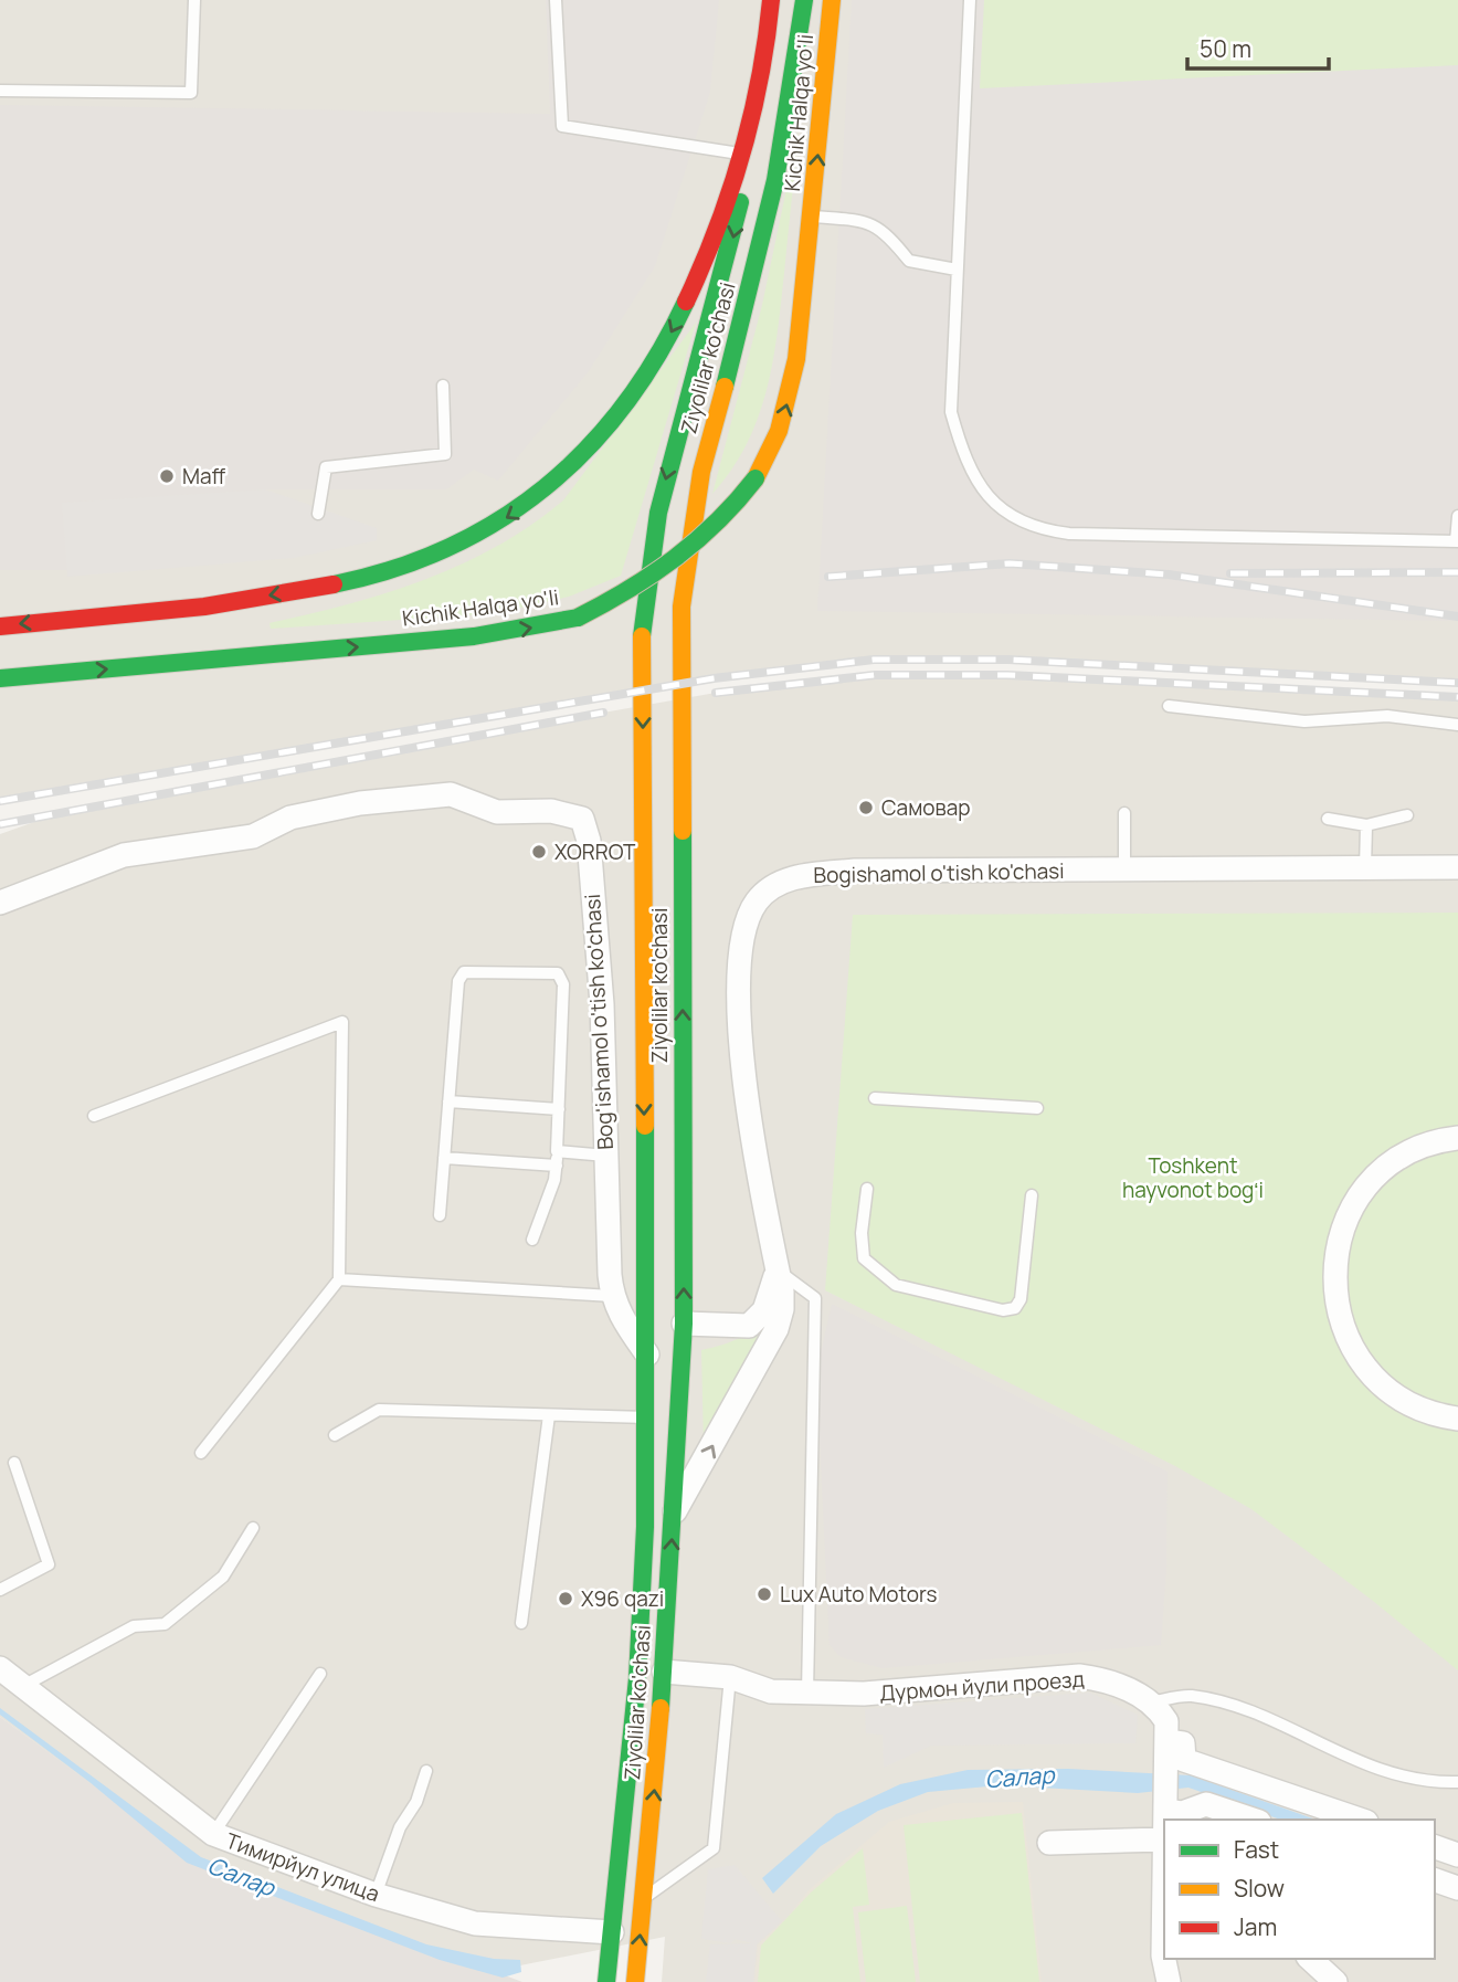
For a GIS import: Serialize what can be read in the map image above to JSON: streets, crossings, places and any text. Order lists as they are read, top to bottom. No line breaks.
{"streets":{"main road":["Kichik Halqa yo'li","Ziyolilar ko'chasi"],"street":["Bogishamol o'tish ko'chasi","Bog'ishamol o'tish ko'chasi","Дурмон йули проезд","Тимирйул улица"]},"crossings":[["Kichik Halqa yo'li","Ziyolilar ko'chasi"],["Ziyolilar ko'chasi","Bogishamol o'tish ko'chasi"],["Ziyolilar ko'chasi","Bog'ishamol o'tish ko'chasi"],["Ziyolilar ko'chasi","Дурмон йули проезд"],["Ziyolilar ko'chasi","Тимирйул улица"]],"water":["Салар"],"parks":["Toshkent hayvonot bogʻi"],"places":["Maff","Самовар","XORROT","Lux Auto Motors","X96 qazi"],"legend":["Fast","Slow","Jam"],"scale_bar":"50 m"}
